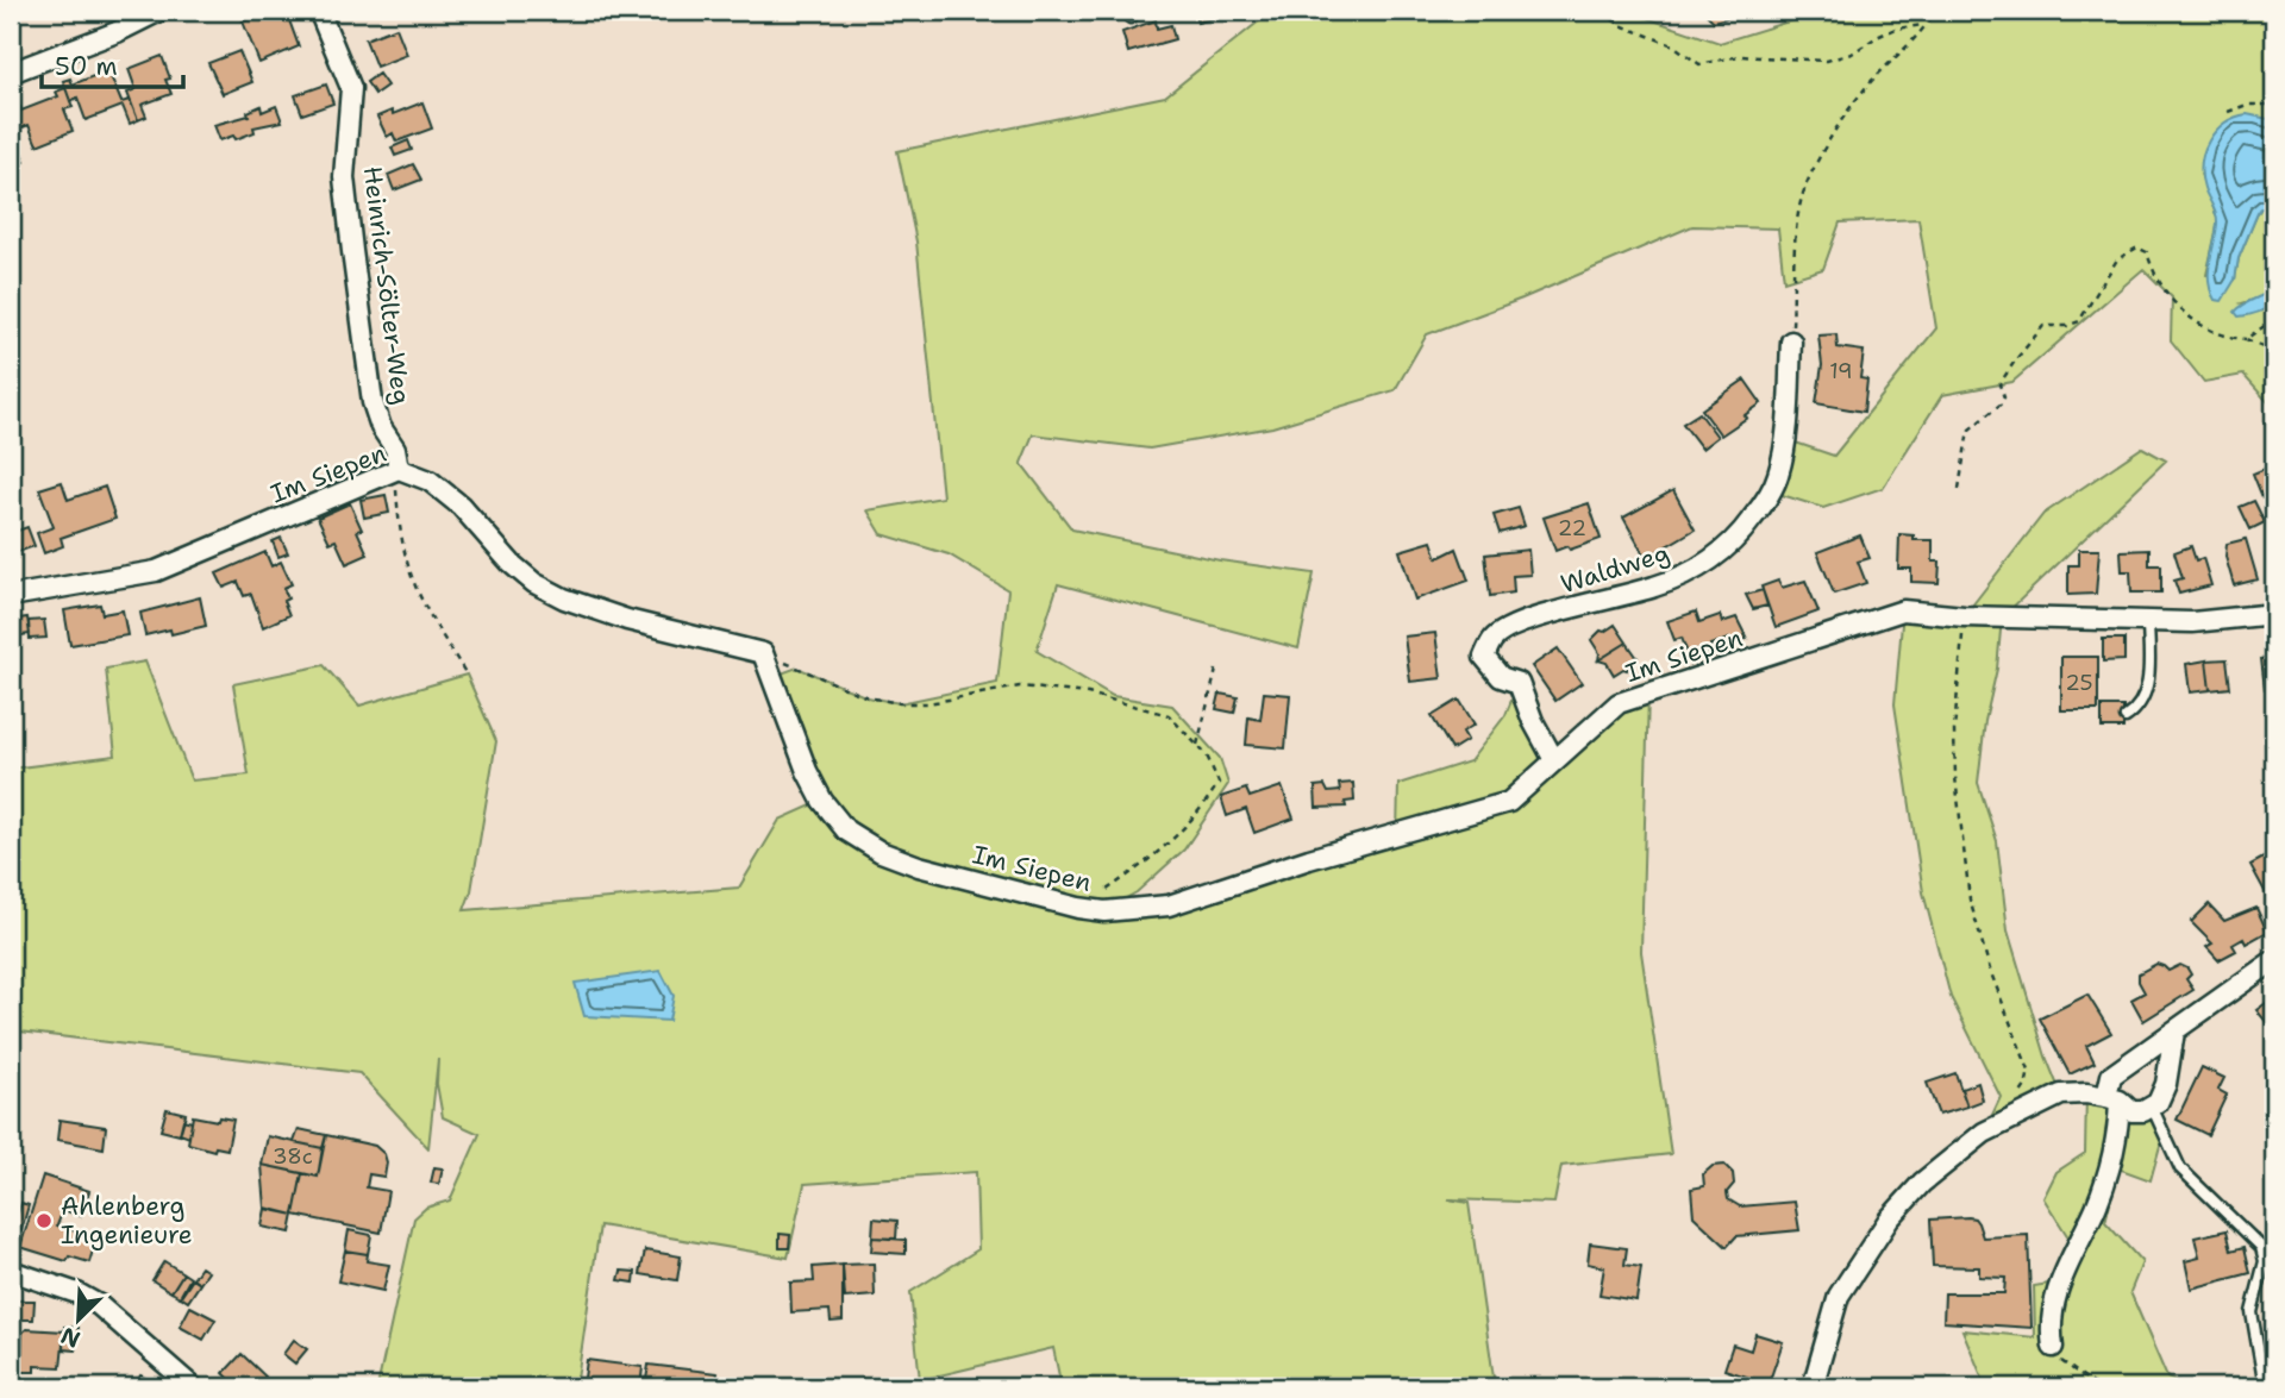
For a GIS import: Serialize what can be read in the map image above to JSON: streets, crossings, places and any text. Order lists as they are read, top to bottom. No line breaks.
{"streets":{"street":["Heinrich-Sölter-Weg","Im Siepen","Waldweg"]},"crossings":[["Heinrich-Sölter-Weg","Im Siepen"],["Im Siepen","Waldweg"]],"places":["Ahlenberg Ingenieure"],"house_numbers":["19","22","25","38c"],"scale_bar":"50 m","north":"bottom left"}
